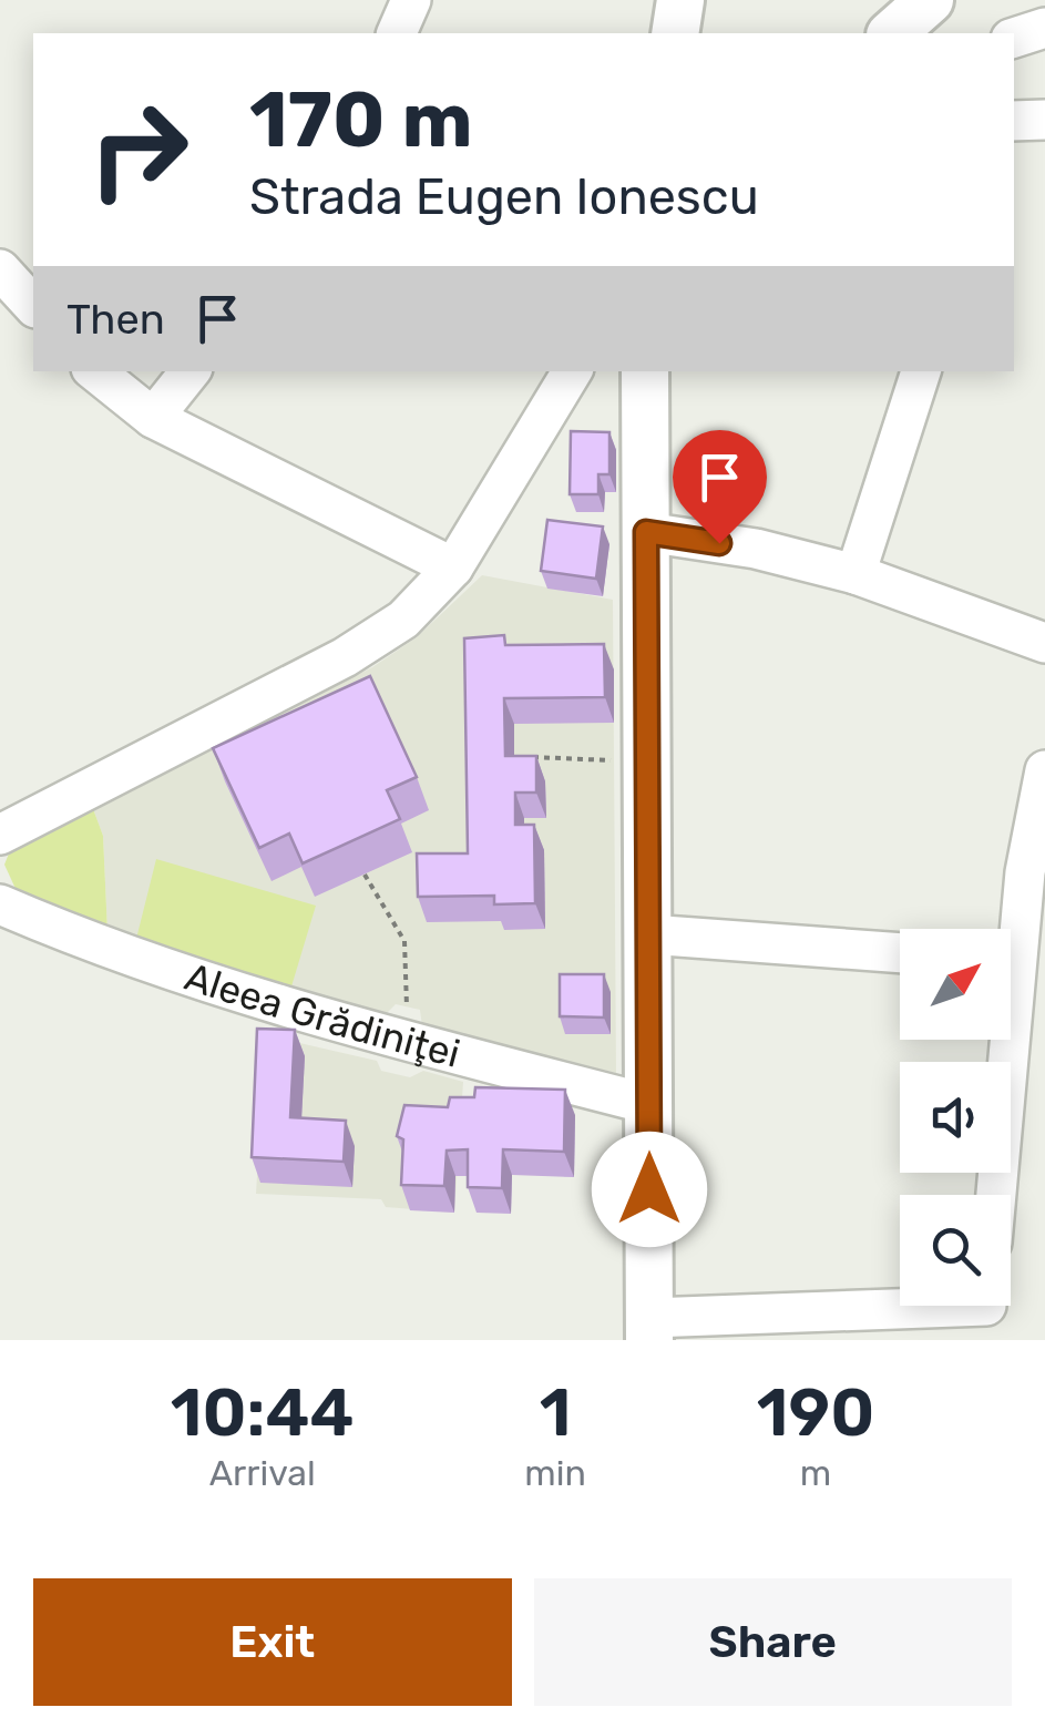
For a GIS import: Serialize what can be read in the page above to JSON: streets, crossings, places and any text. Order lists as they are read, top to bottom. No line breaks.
{"streets":{"street":["Aleea Grădiniţei"]},"north":"top right","page":{"turn":["170 m","Strada Eugen Ionescu"],"then":"Then","eta":["10:44","Arrival","1","min","190","m"],"buttons":["Exit","Share"]}}
